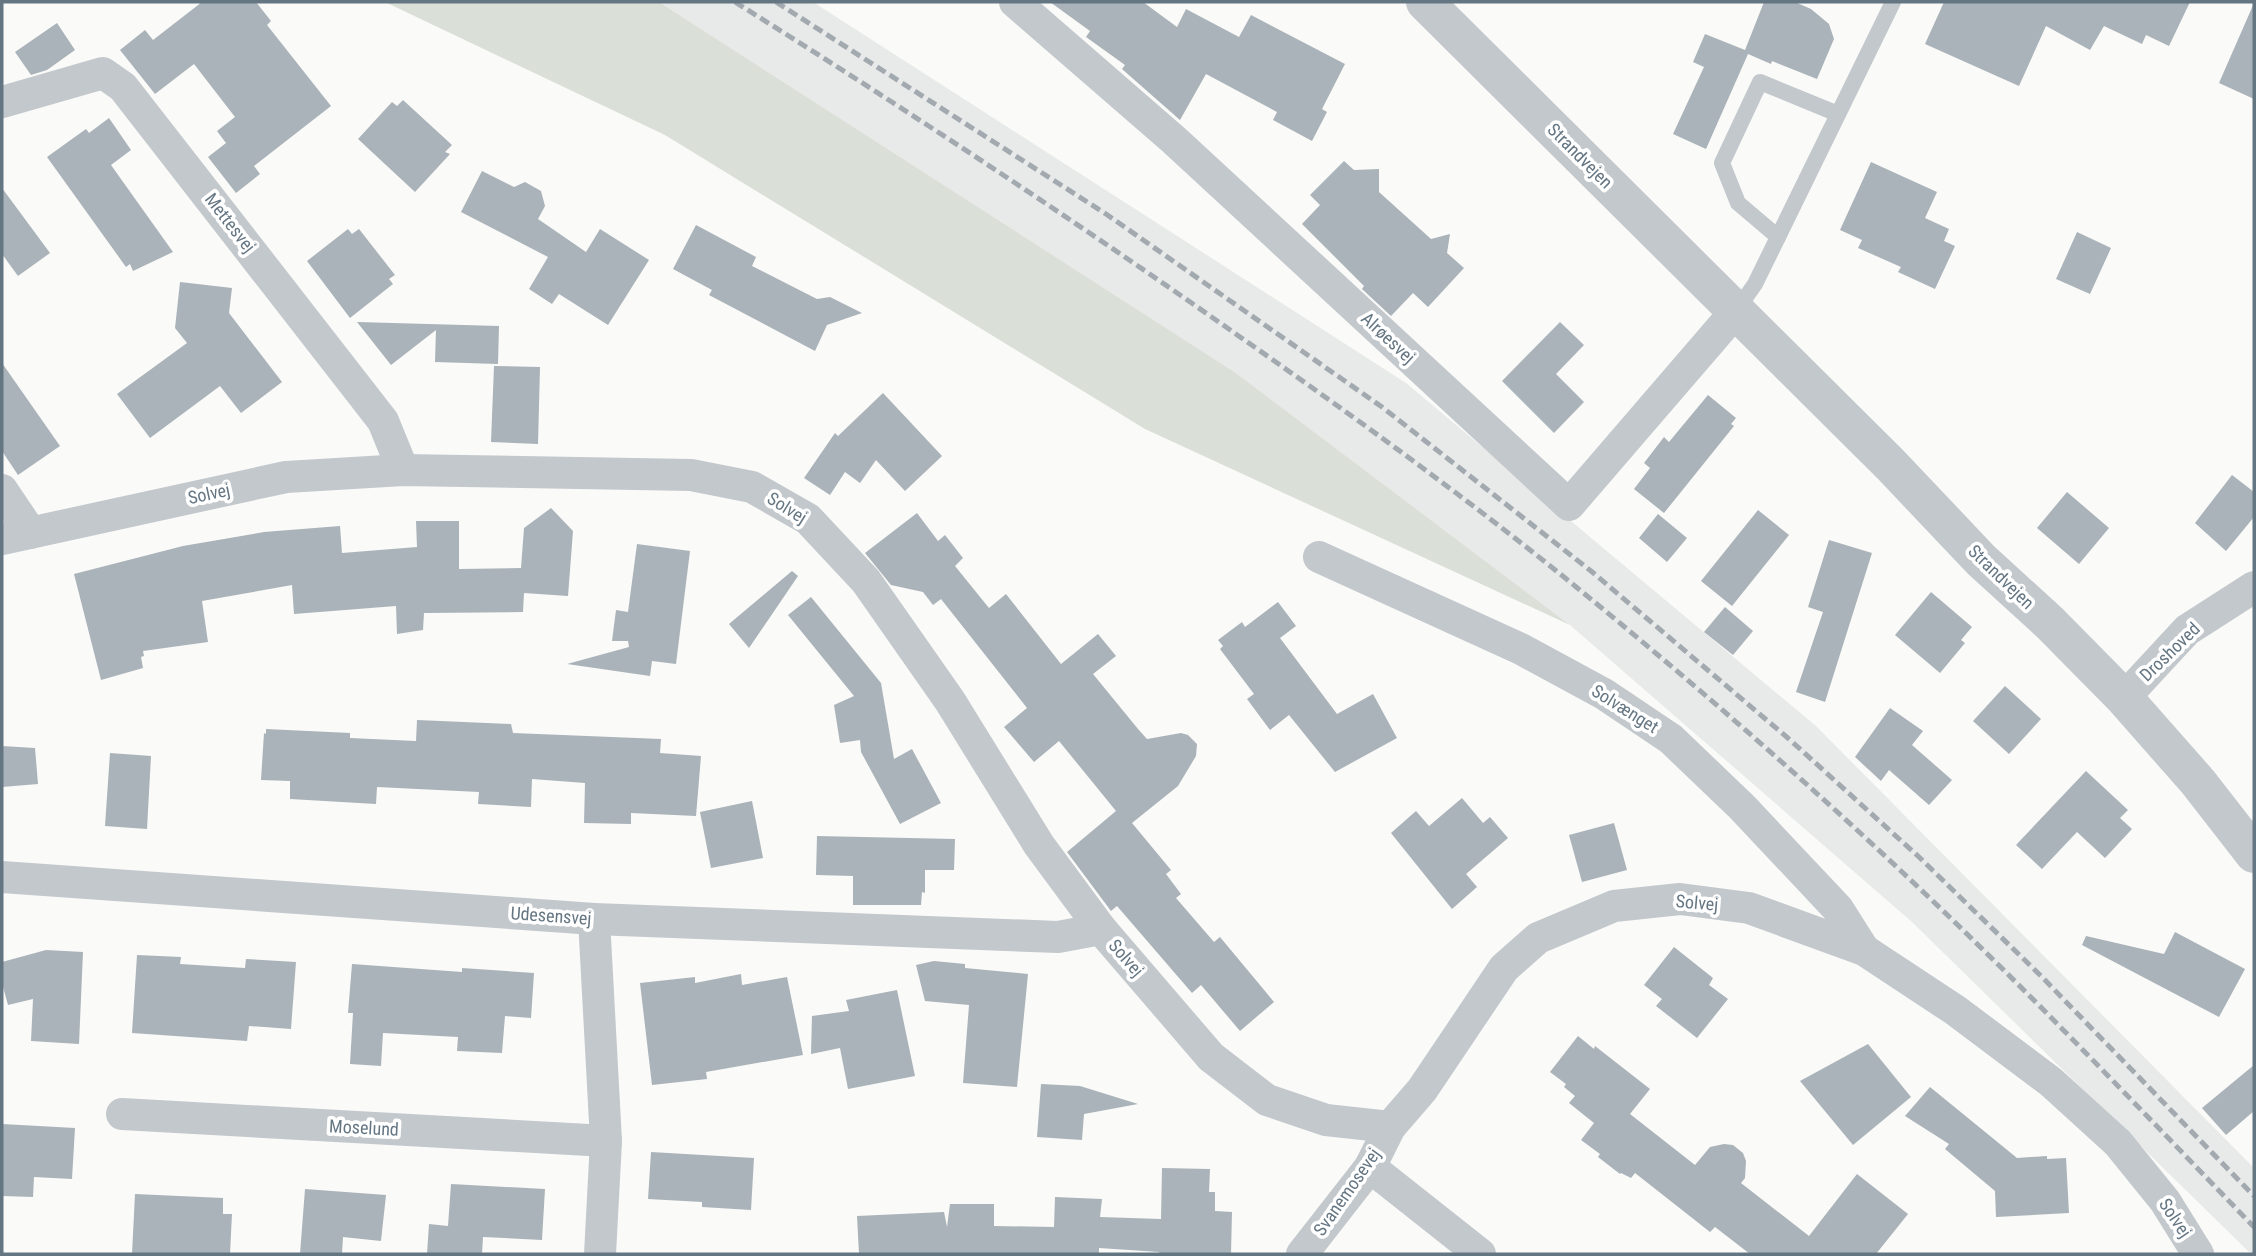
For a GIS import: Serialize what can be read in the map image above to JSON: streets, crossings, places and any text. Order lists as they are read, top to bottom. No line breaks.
{"streets":{"street":["Strandvejen","Mettesvej","Alrøesvej","Solvej","Droshoved","Solvænget","Udesensvej","Moselund","Svanemosevej"]},"crossings":[["Strandvejen","Alrøesvej"],["Strandvejen","Droshoved"],["Mettesvej","Solvej"],["Solvej","Solvænget"],["Solvej","Udesensvej"],["Solvej","Svanemosevej"]]}
